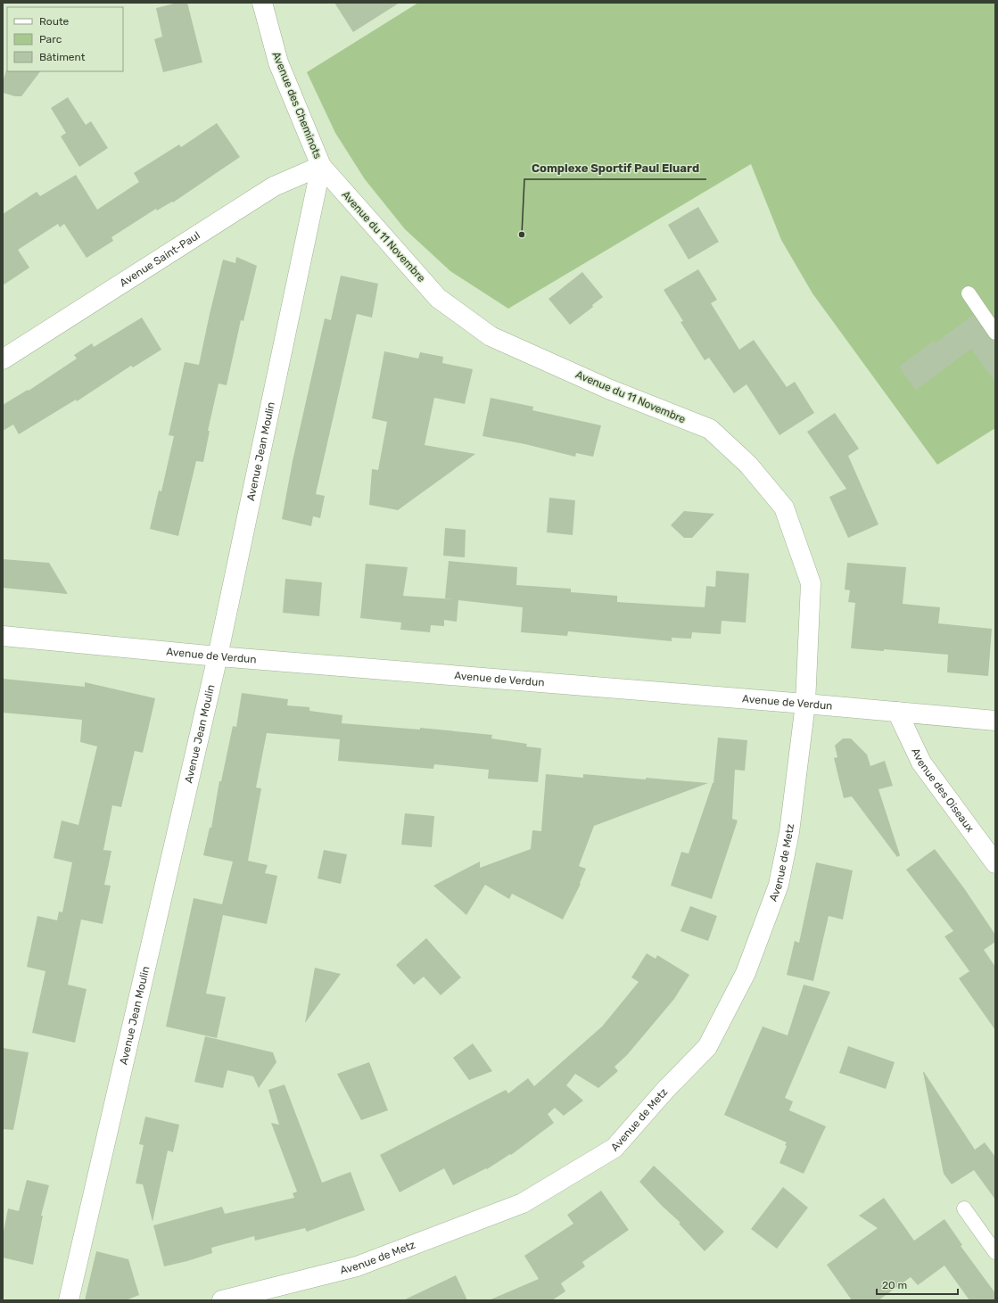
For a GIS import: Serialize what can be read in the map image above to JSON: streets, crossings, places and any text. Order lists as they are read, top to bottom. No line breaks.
{"streets":{"street":["Avenue des Cheminots","Avenue du 11 Novembre","Avenue Saint-Paul","Avenue Jean Moulin","Avenue de Verdun","Avenue des Oiseaux","Avenue de Metz"]},"crossings":[["Avenue des Cheminots","Avenue du 11 Novembre"],["Avenue des Cheminots","Avenue Saint-Paul"],["Avenue des Cheminots","Avenue Jean Moulin"],["Avenue du 11 Novembre","Avenue Saint-Paul"],["Avenue du 11 Novembre","Avenue Jean Moulin"],["Avenue du 11 Novembre","Avenue de Verdun"],["Avenue du 11 Novembre","Avenue de Metz"],["Avenue Saint-Paul","Avenue Jean Moulin"],["Avenue Jean Moulin","Avenue de Verdun"],["Avenue de Verdun","Avenue des Oiseaux"],["Avenue de Verdun","Avenue de Metz"]],"places":["Complexe Sportif Paul Eluard"],"legend":["Route","Parc","Bâtiment"],"scale_bar":"20 m"}
